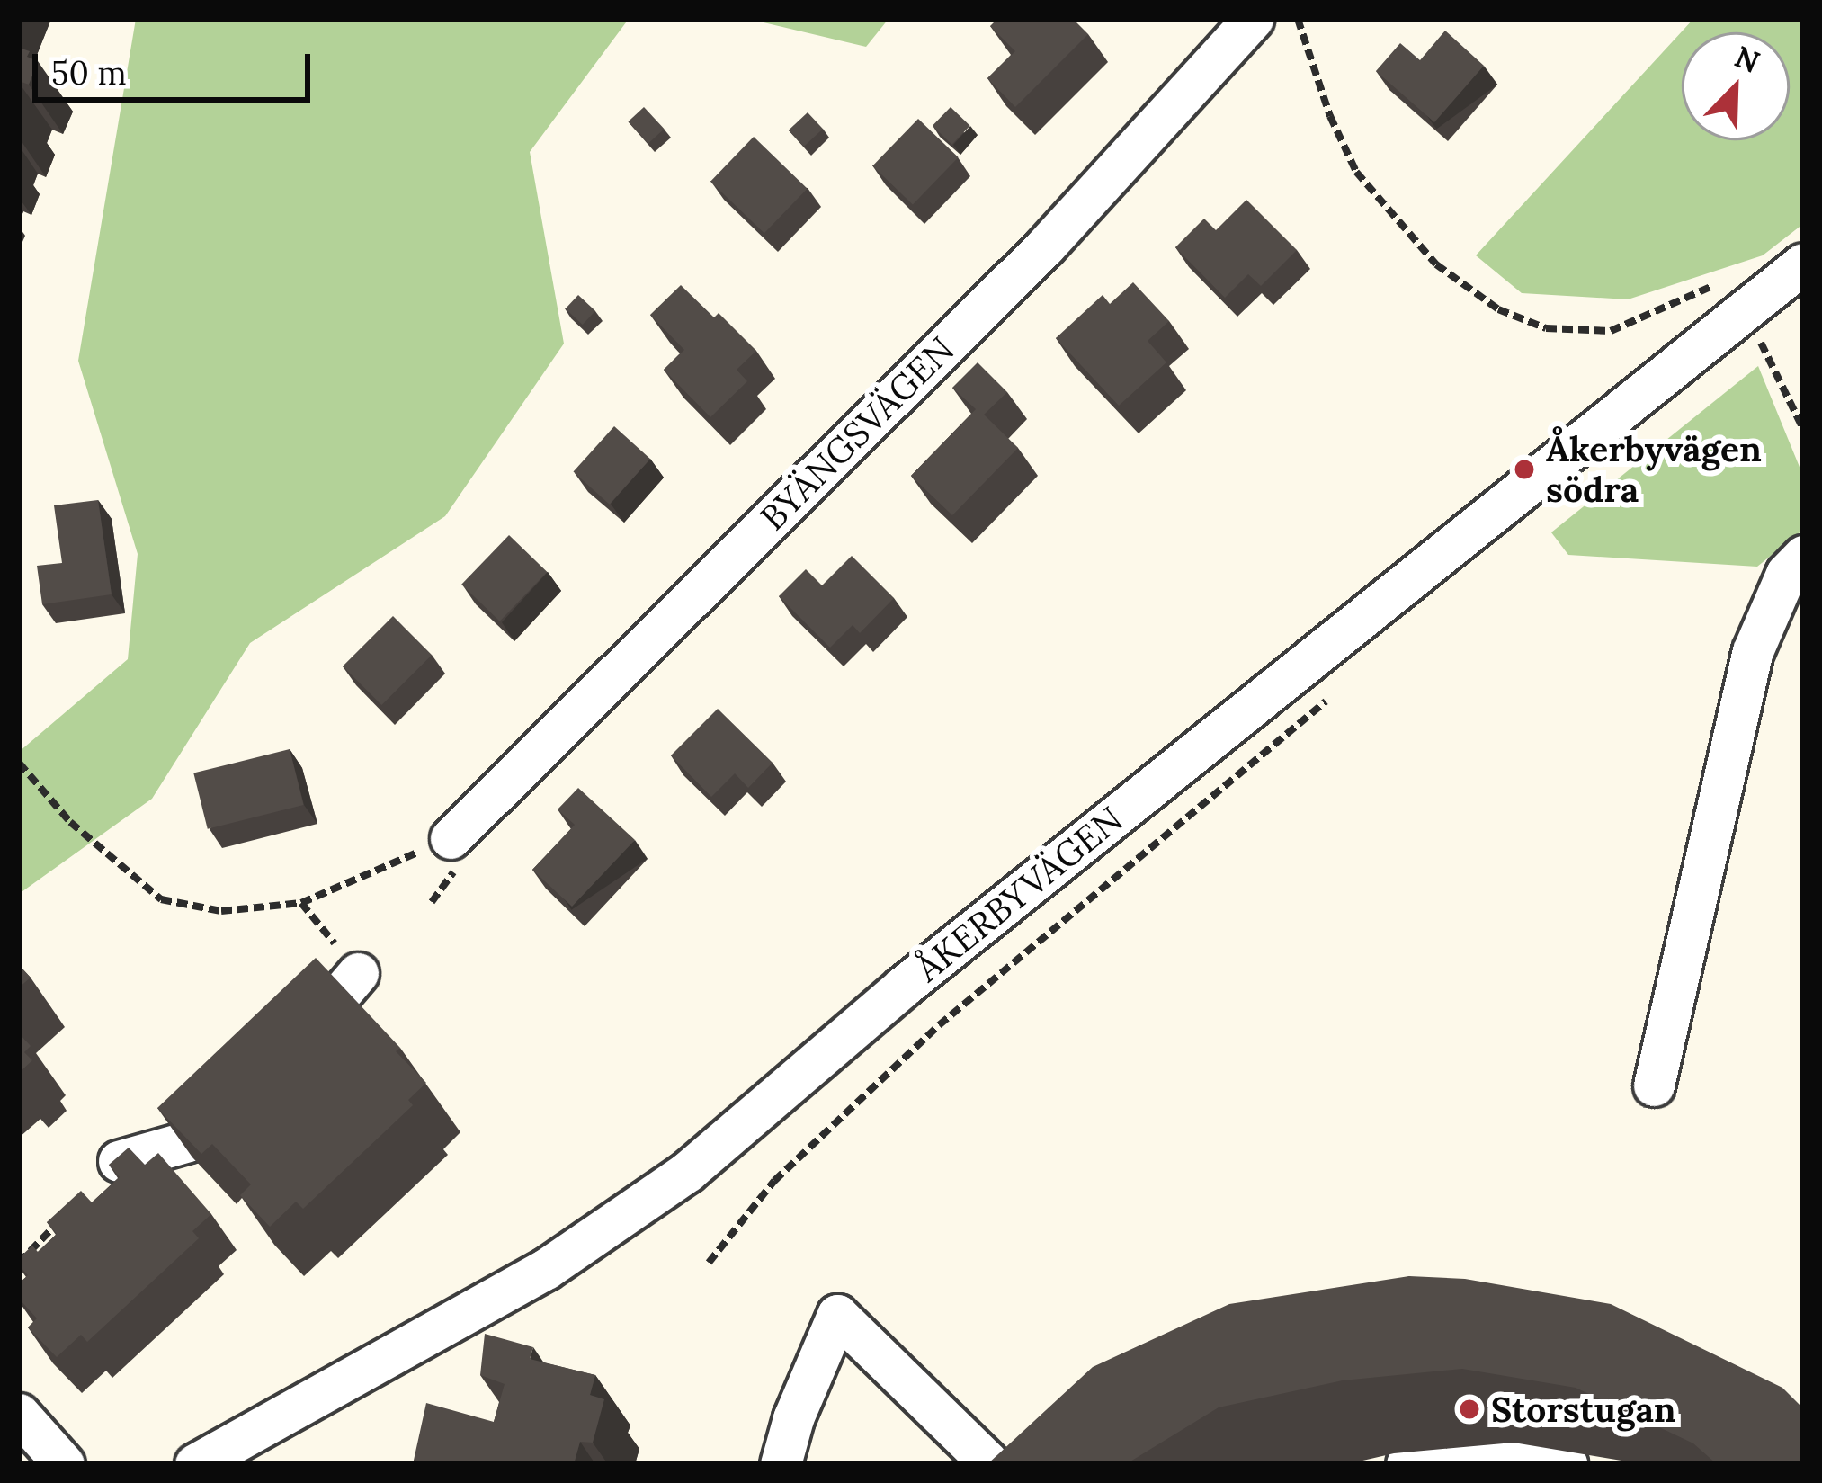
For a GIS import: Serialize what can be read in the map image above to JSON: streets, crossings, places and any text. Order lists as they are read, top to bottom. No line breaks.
{"streets":{"street":["BYÄNGSVÄGEN","ÅKERBYVÄGEN"]},"places":["Åkerbyvägen södra","Storstugan"],"scale_bar":"50 m","north":"top right"}
